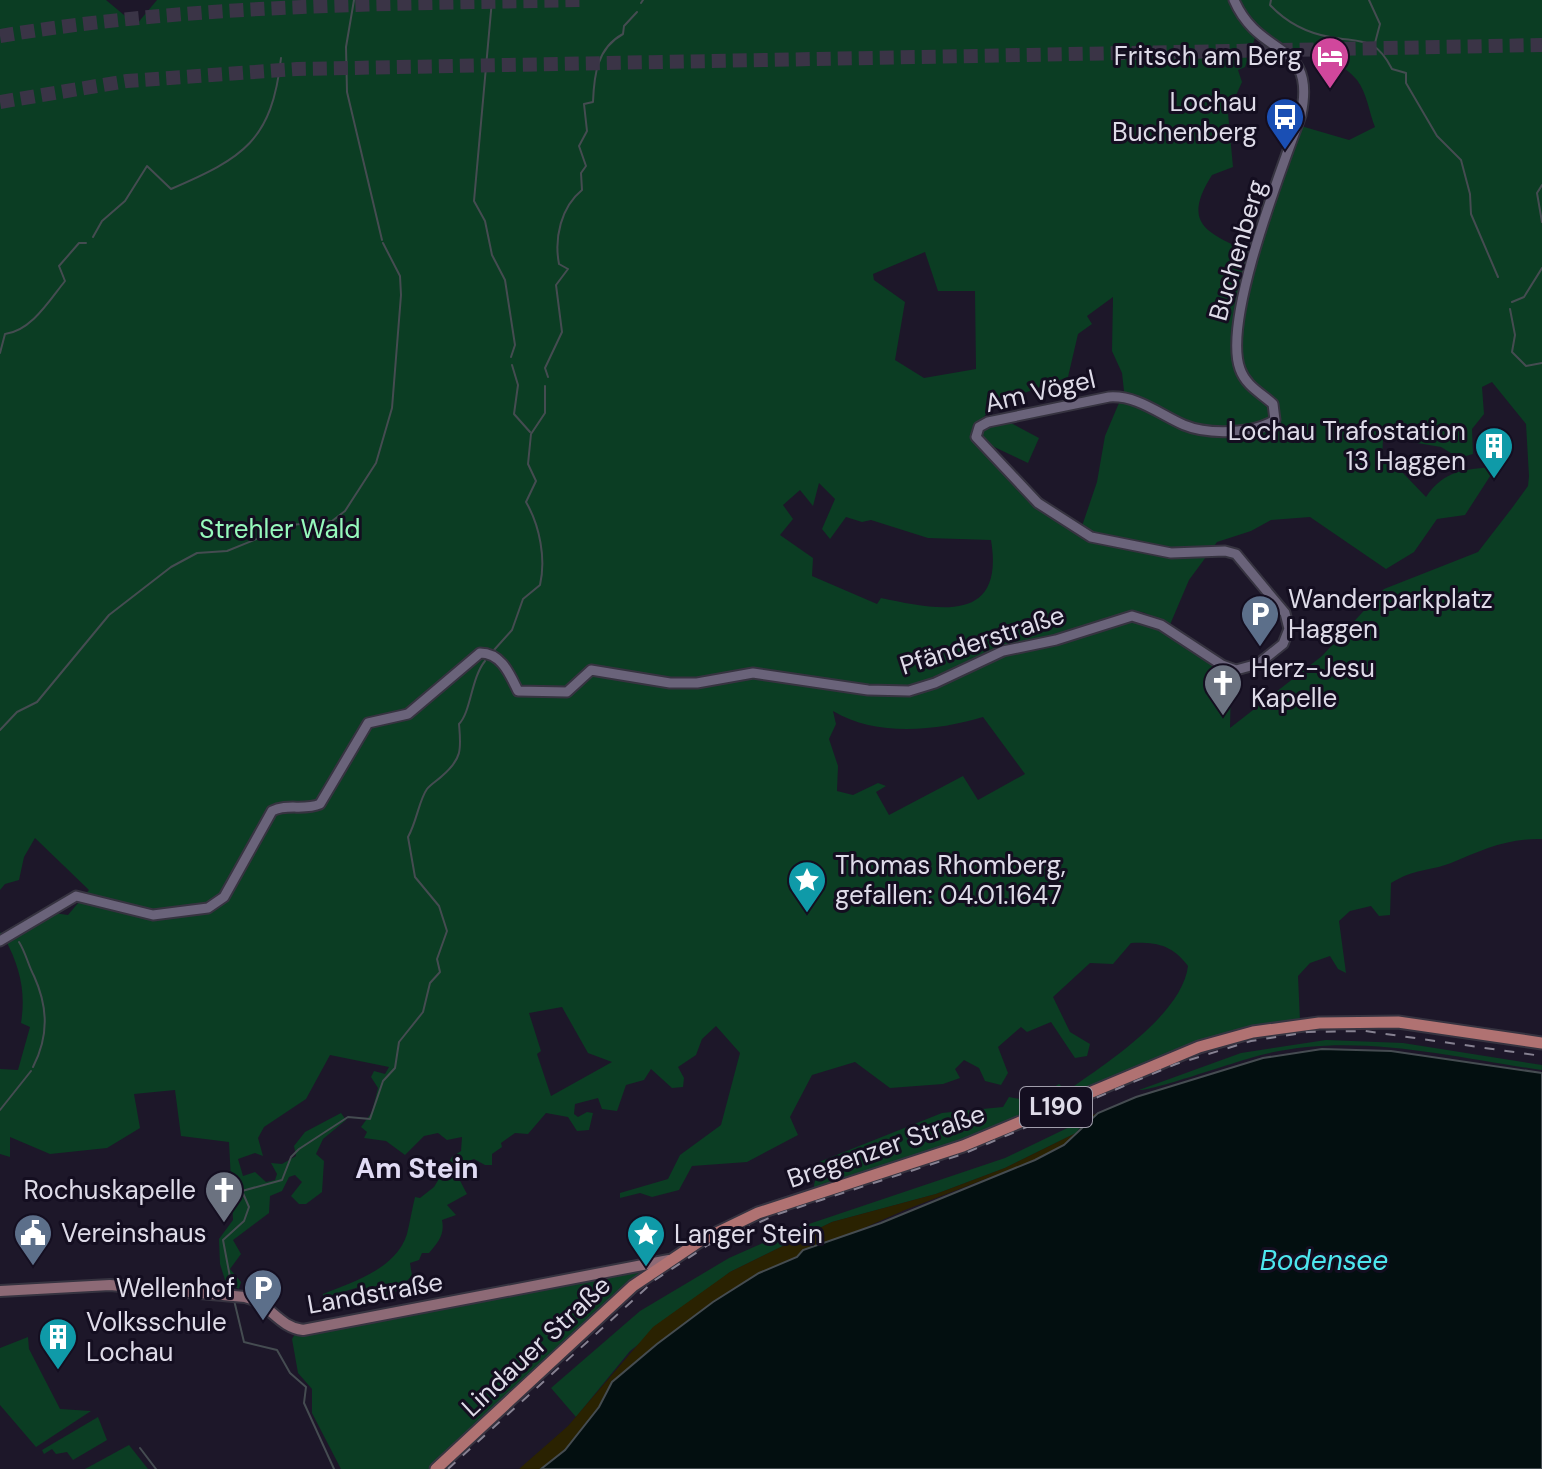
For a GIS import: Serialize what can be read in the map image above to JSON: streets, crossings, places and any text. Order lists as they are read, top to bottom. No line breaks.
{"streets":{"main road":["L190","Bregenzer Straße","Landstraße","Lindauer Straße"],"street":["Buchenberg","Am Vögel","Pfänderstraße"]},"crossings":[["Buchenberg","Am Vögel"],["Am Vögel","Pfänderstraße"],["Bregenzer Straße","Landstraße"],["Bregenzer Straße","Lindauer Straße"],["Landstraße","Lindauer Straße"]],"districts":["Am Stein"],"water":["Bodensee"],"parks":["Strehler Wald"],"places":{"hotel":["Fritsch am Berg"],"bus stop":["Lochau Buchenberg"],"building":["Lochau Trafostation 13 Haggen","Volksschule Lochau"],"parking":["Wanderparkplatz Haggen","Wellenhof"],"church":["Herz-Jesu Kapelle","Rochuskapelle"],"place":["Thomas Rhomberg, gefallen: 04.01.1647","Langer Stein"],"public building":["Vereinshaus"]}}
